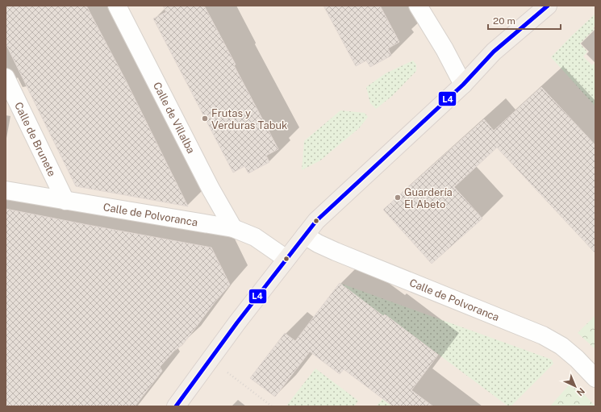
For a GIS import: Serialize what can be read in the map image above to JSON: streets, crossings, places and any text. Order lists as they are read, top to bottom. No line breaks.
{"streets":{"street":["Calle de Villalba","Calle de Brunete","Calle de Polvoranca"]},"crossings":[["Calle de Villalba","Calle de Polvoranca"],["Calle de Brunete","Calle de Polvoranca"]],"places":["Frutas y Verduras Tabuk","Guardería El Abeto"],"lines":["transit line L4"],"scale_bar":"20 m","north":"bottom right"}
